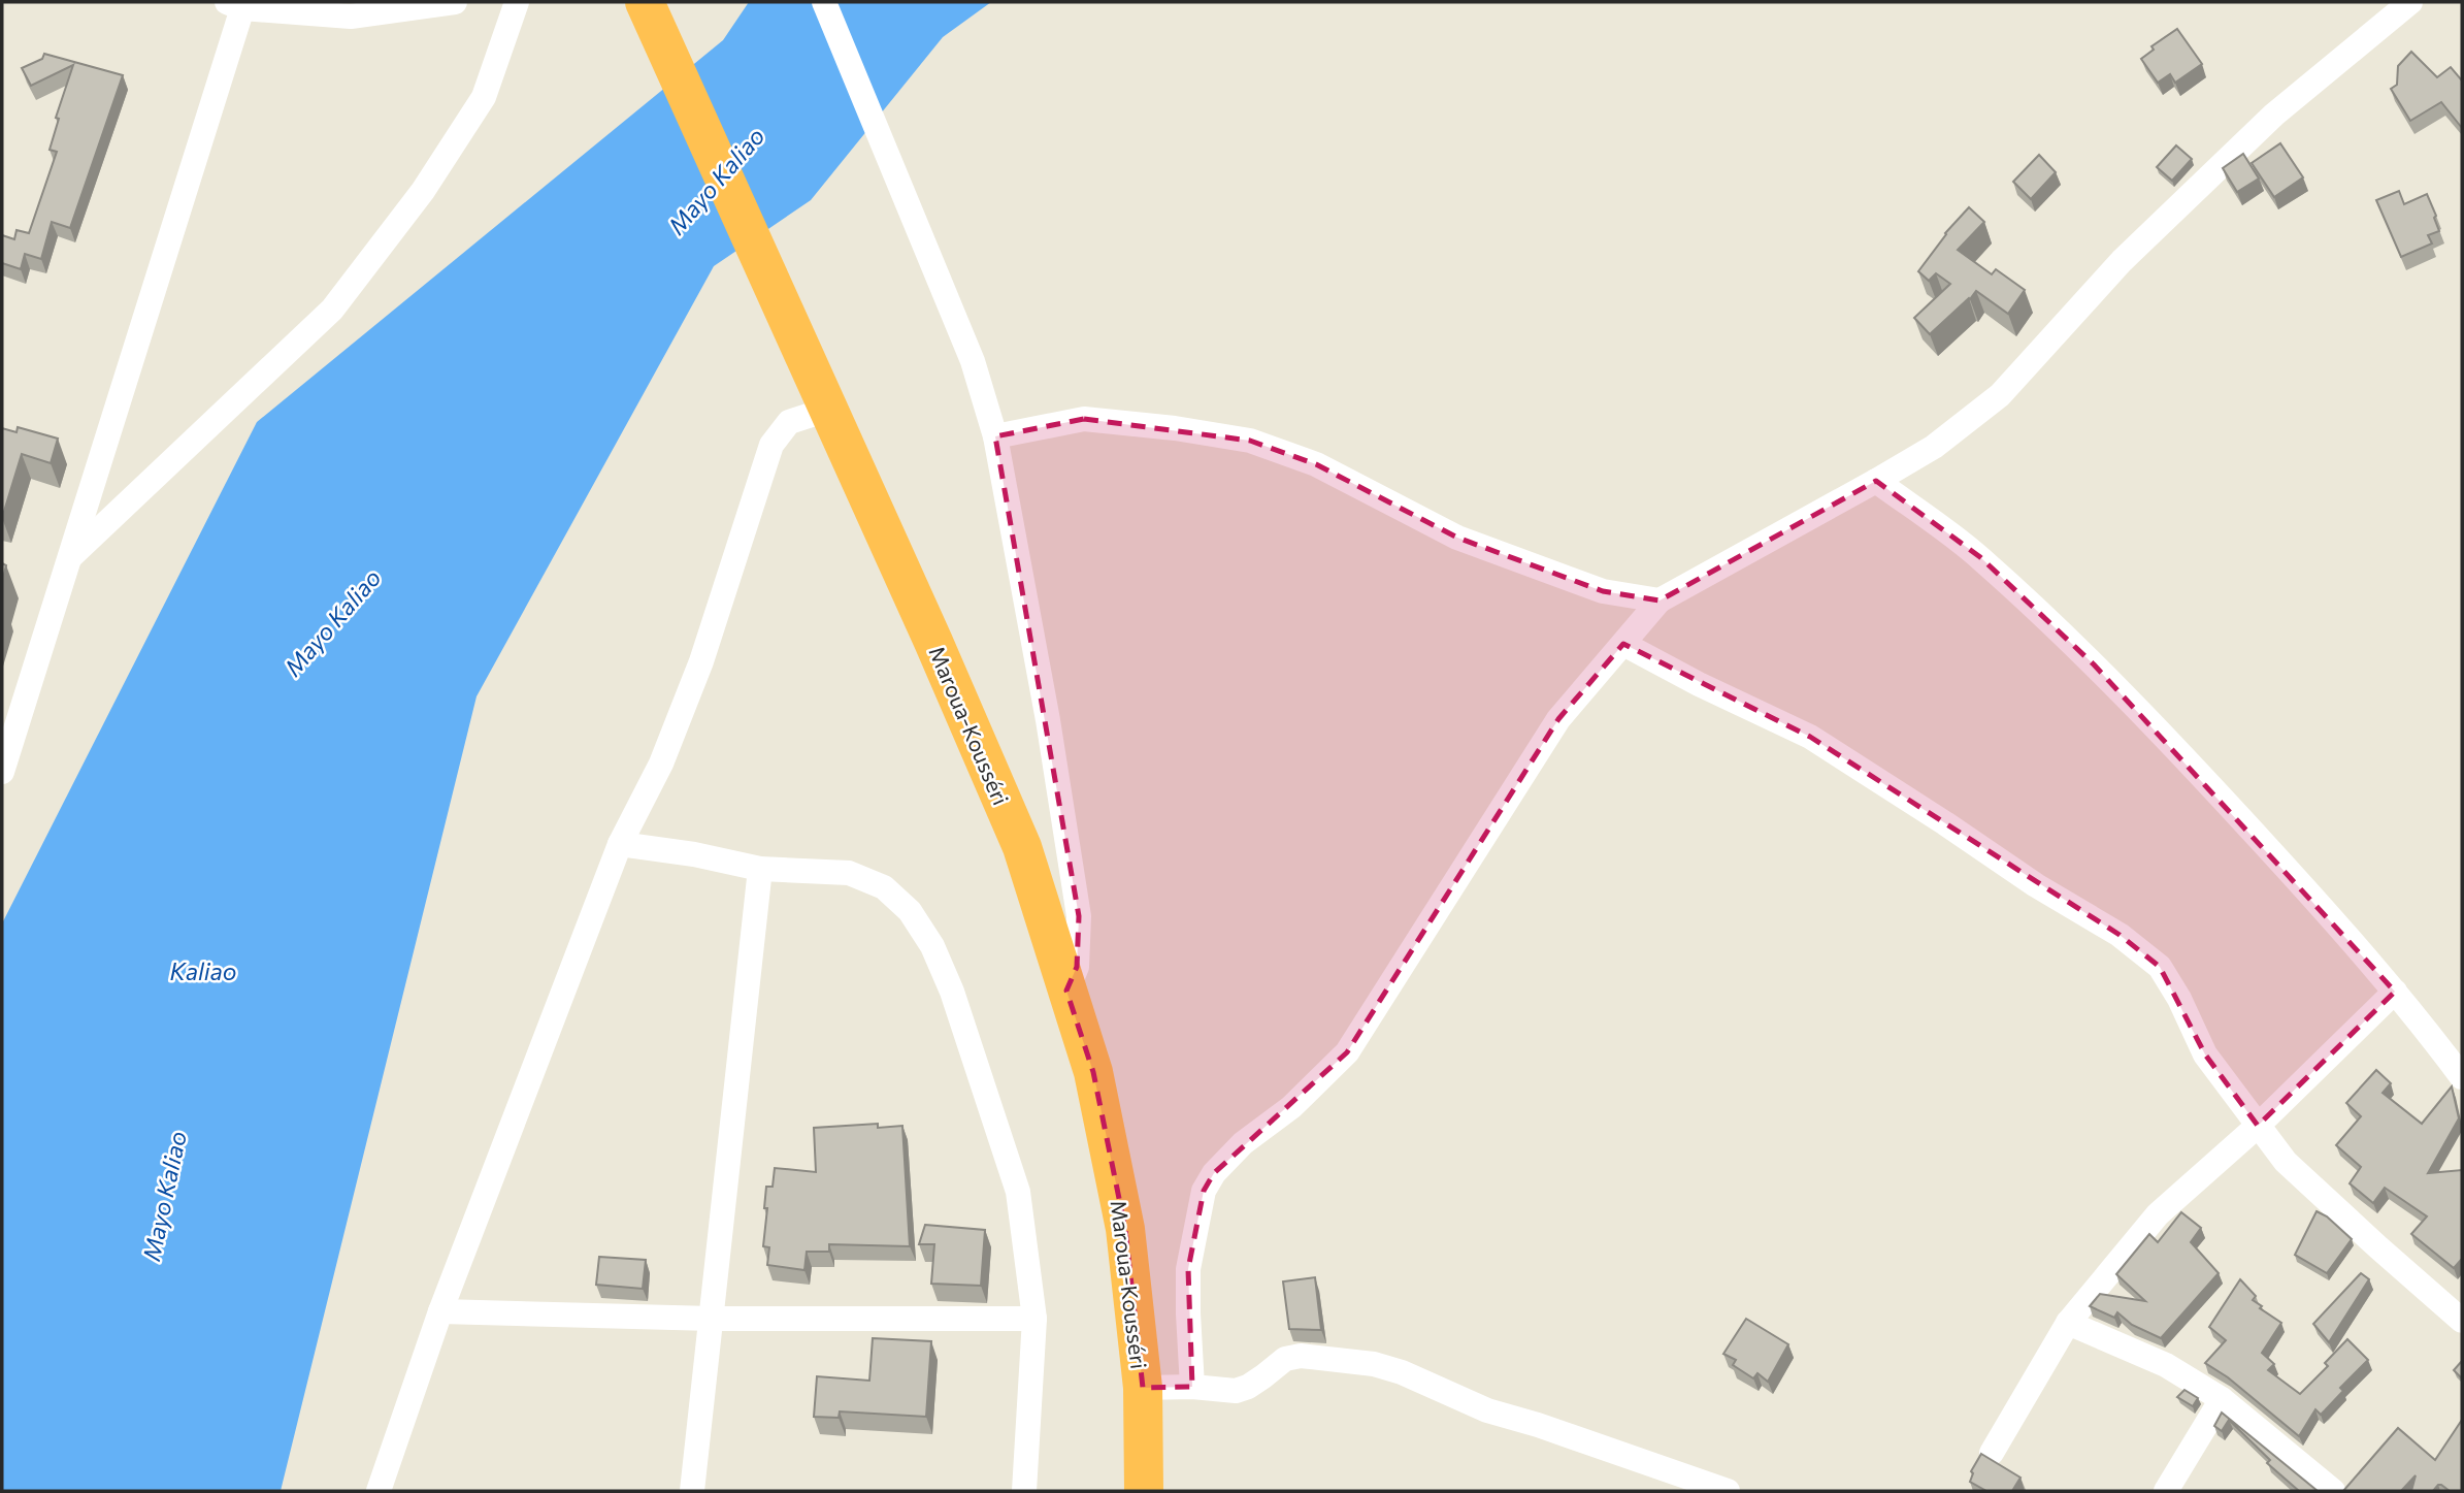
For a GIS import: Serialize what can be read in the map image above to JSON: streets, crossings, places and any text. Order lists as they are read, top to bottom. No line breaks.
{"streets":{"highway":["Maroua-Kousséri"]},"water":["Mayo Kaliao","Kaliao"]}
